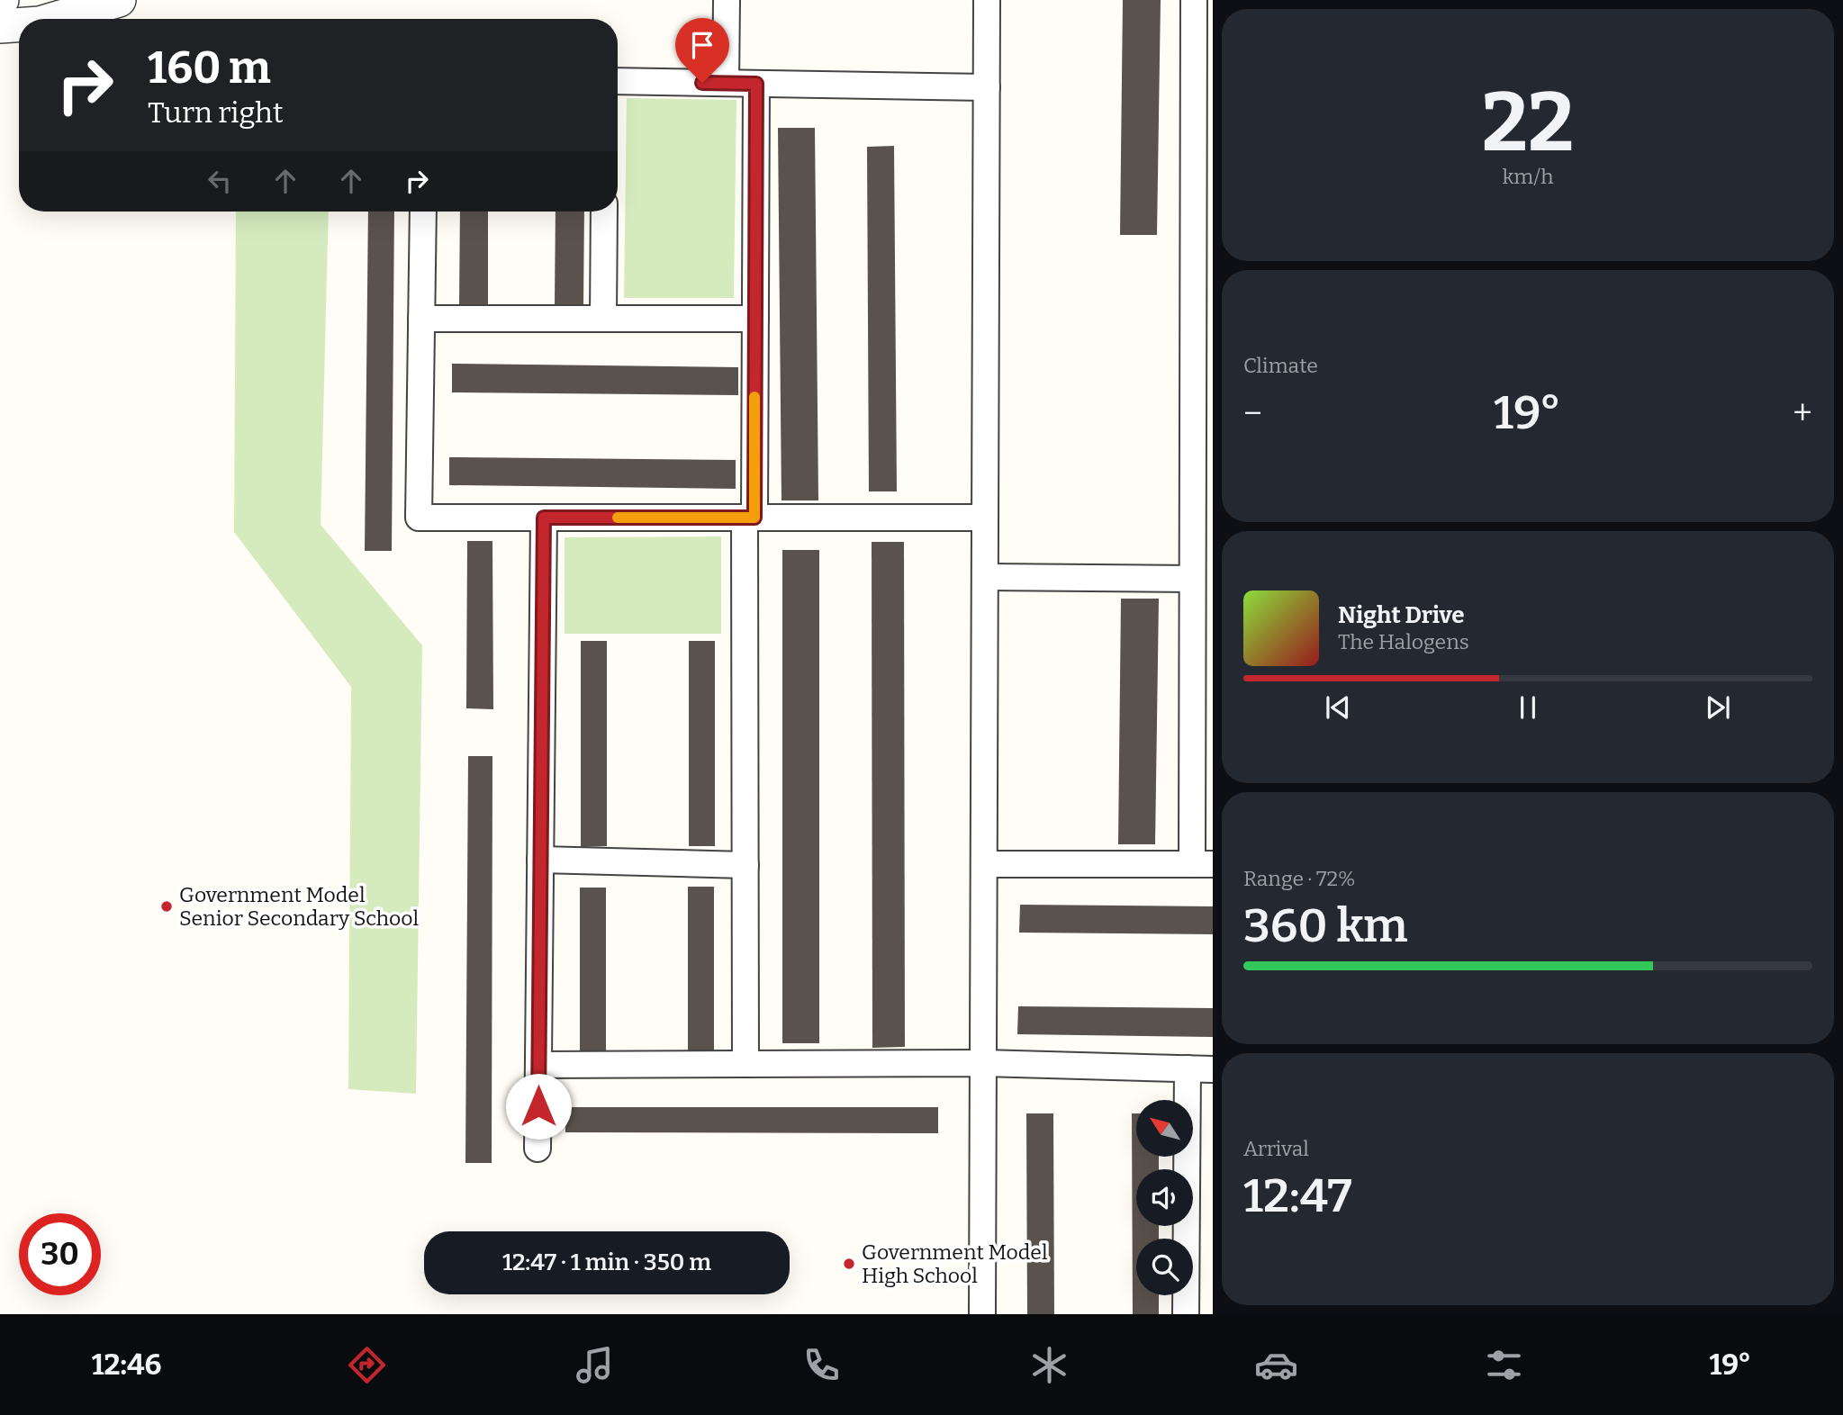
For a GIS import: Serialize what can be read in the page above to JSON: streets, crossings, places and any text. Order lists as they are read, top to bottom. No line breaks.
{"places":["Government Model Senior Secondary School","Government Model High School"],"north":"top left","page":{"tile":[["22","km/h"],"Climate",["Range · 72%","360 km"],["Arrival","12:47"]],"turn":["160 m","Turn right"],"heat":["−","19°","+"],"song":["Night Drive","The Halogens"],"limit":"30","trip":"12:47 · 1 min · 350 m","tabs":["12:46","19°"]}}
